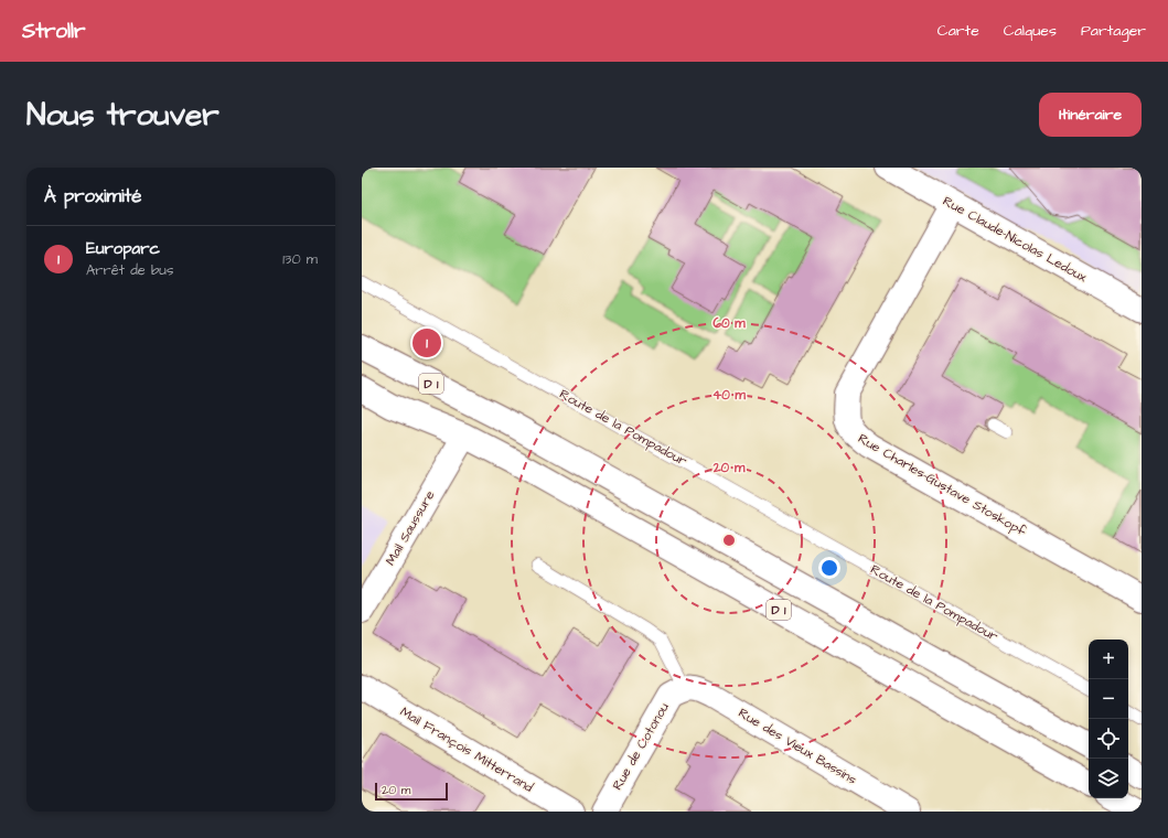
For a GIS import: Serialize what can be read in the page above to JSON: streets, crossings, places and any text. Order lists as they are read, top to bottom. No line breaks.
{"streets":{"street":["Rue Claude-Nicolas Ledoux","D 1","Rue Charles-Gustave Stoskopf","Mail Saussure","Rue de Cotonou","Rue des Vieux Bassins","Mail François Mitterrand"],"lane":["Route de la Pompadour"]},"crossings":[["Rue Claude-Nicolas Ledoux","Rue Charles-Gustave Stoskopf"],["Rue de Cotonou","Rue des Vieux Bassins"]],"scale_bar":"20 m","page":{"header":"Strollr","nav":["Carte","Calques","Partager"],"buttons":"Itinéraire","title":"Nous trouver","heading":"À proximité","list":[{"mark":"1","name":"Europarc","note":"Arrêt de bus","value":"130 m"}],"pins":"1","map_buttons":["+","−"],"scale":"20 m"},"rings":["60 m","40 m","20 m"]}
